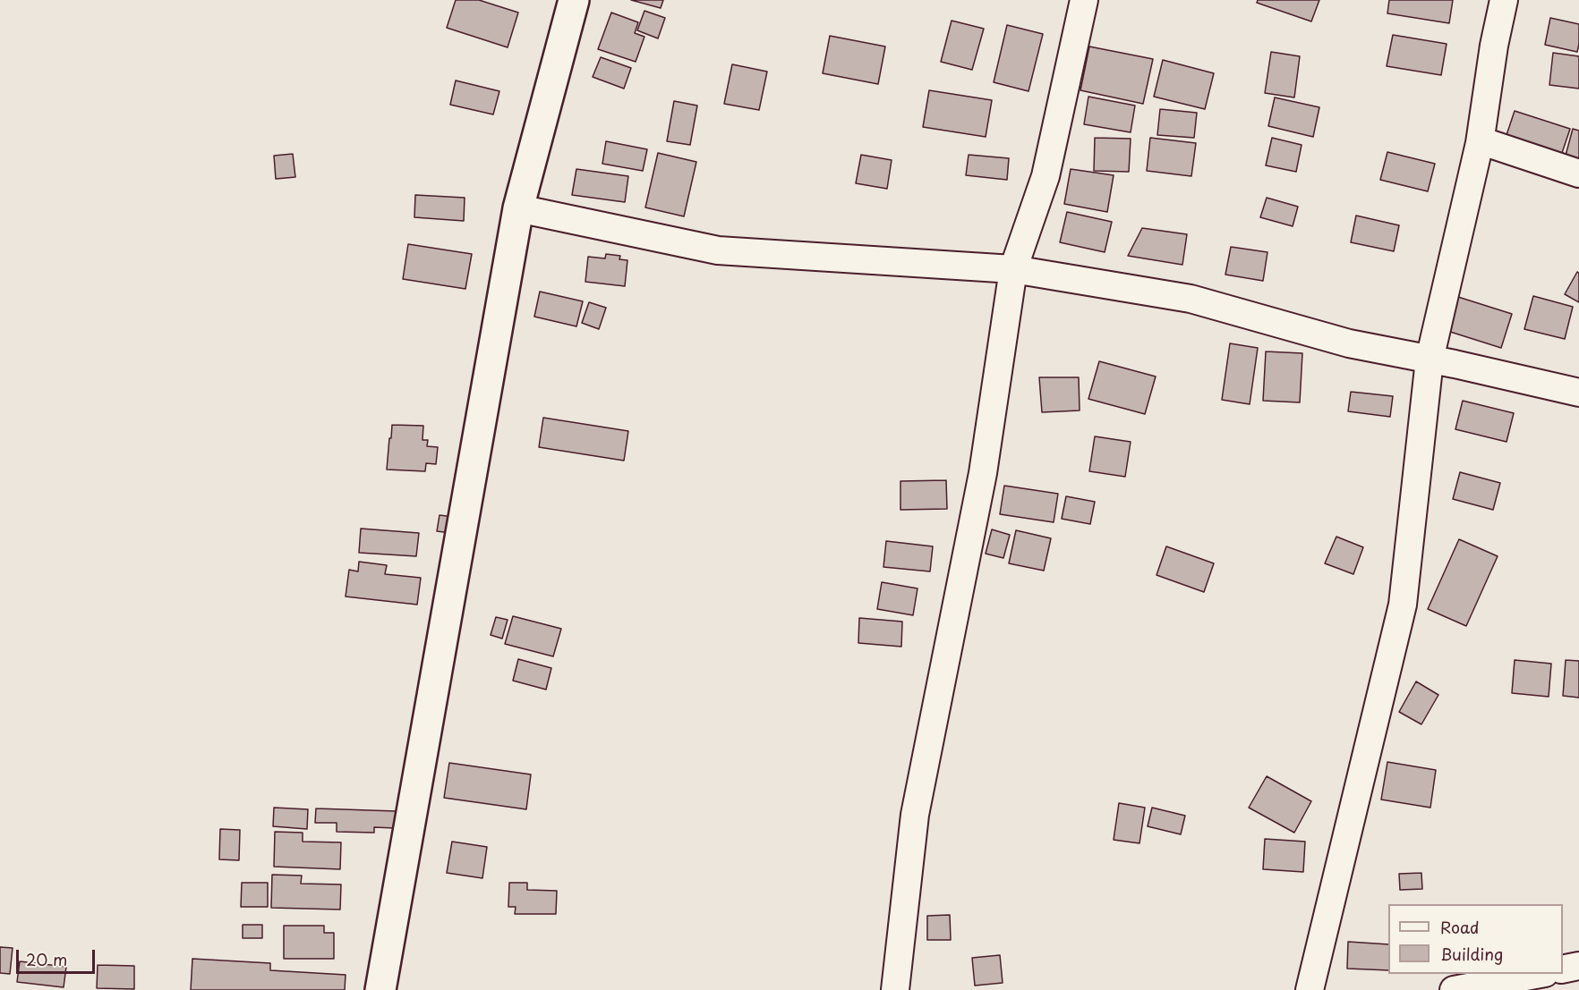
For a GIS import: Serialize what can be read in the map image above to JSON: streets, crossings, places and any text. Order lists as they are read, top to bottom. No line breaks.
{"legend":["Road","Building"],"scale_bar":"20 m"}
